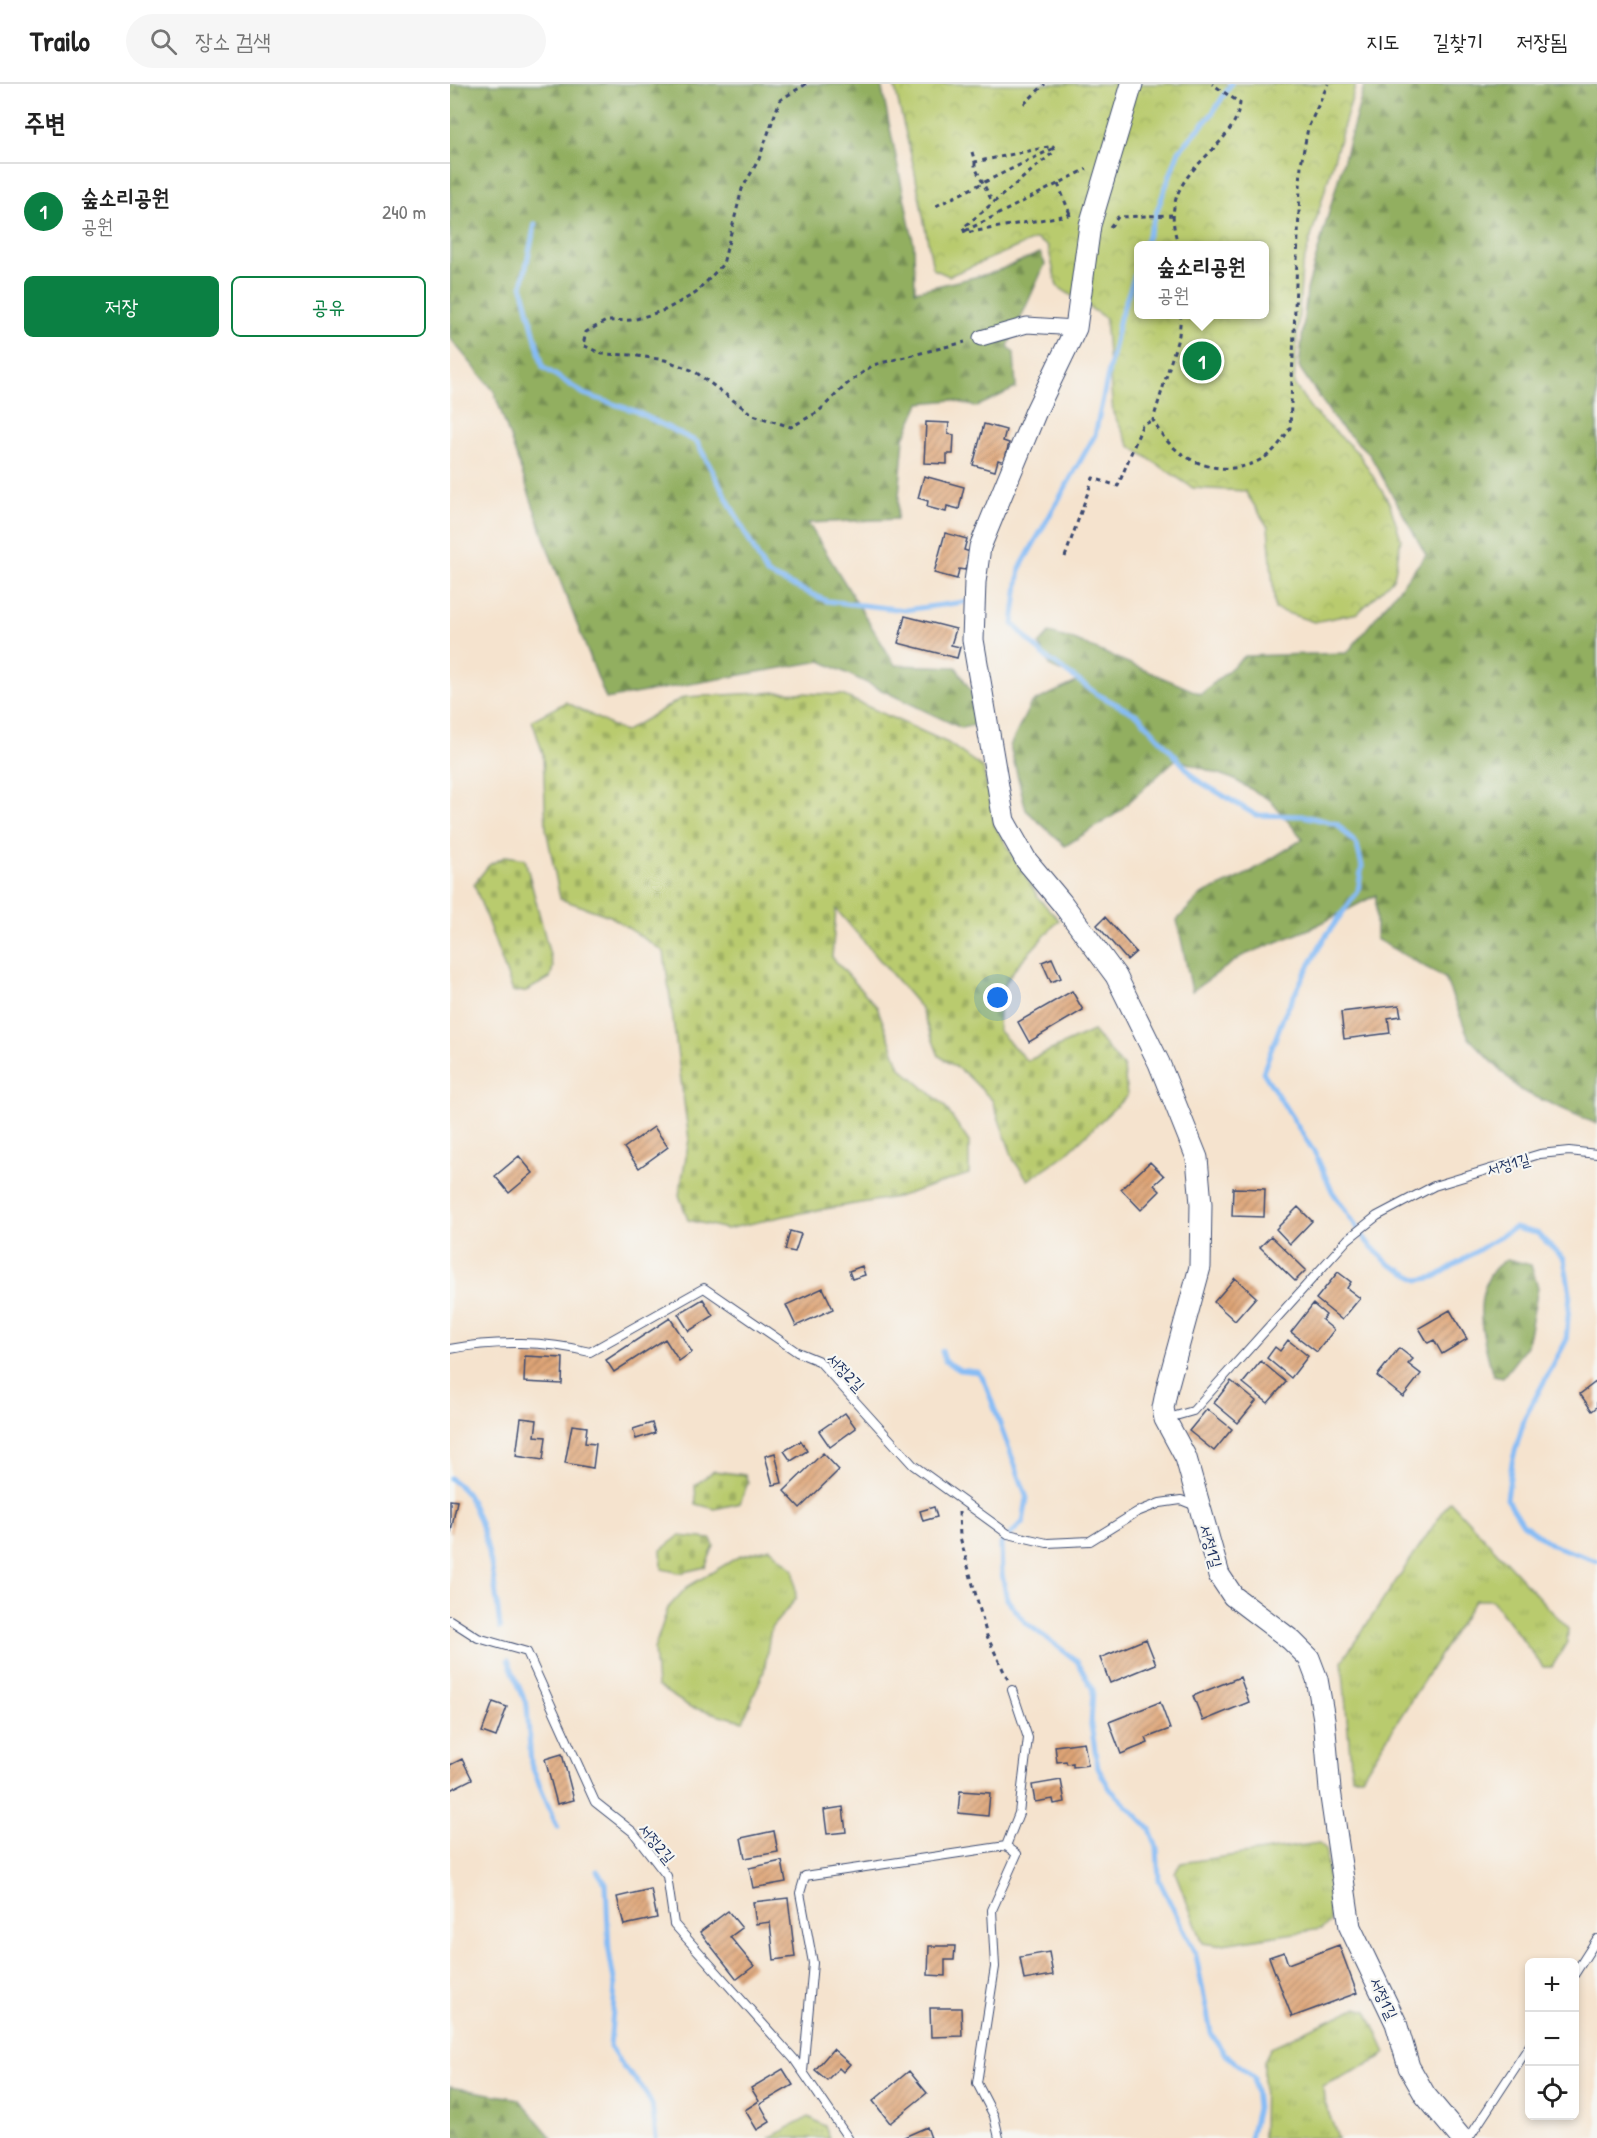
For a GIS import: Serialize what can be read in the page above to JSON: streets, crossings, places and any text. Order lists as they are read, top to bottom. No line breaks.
{"streets":{"street":["서정1길"],"lane":["서정2길"]},"crossings":[["서정1길","서정2길"]],"page":{"header":"Trailo","search":"장소 검색","nav":["지도","길찾기","저장됨"],"heading":"주변","list":[{"mark":"1","name":"숲소리공원","note":"공원","value":"240 m"}],"popup":["숲소리공원","공원"],"buttons":["저장","공유"],"pins":"1","map_buttons":["+","−"]}}
